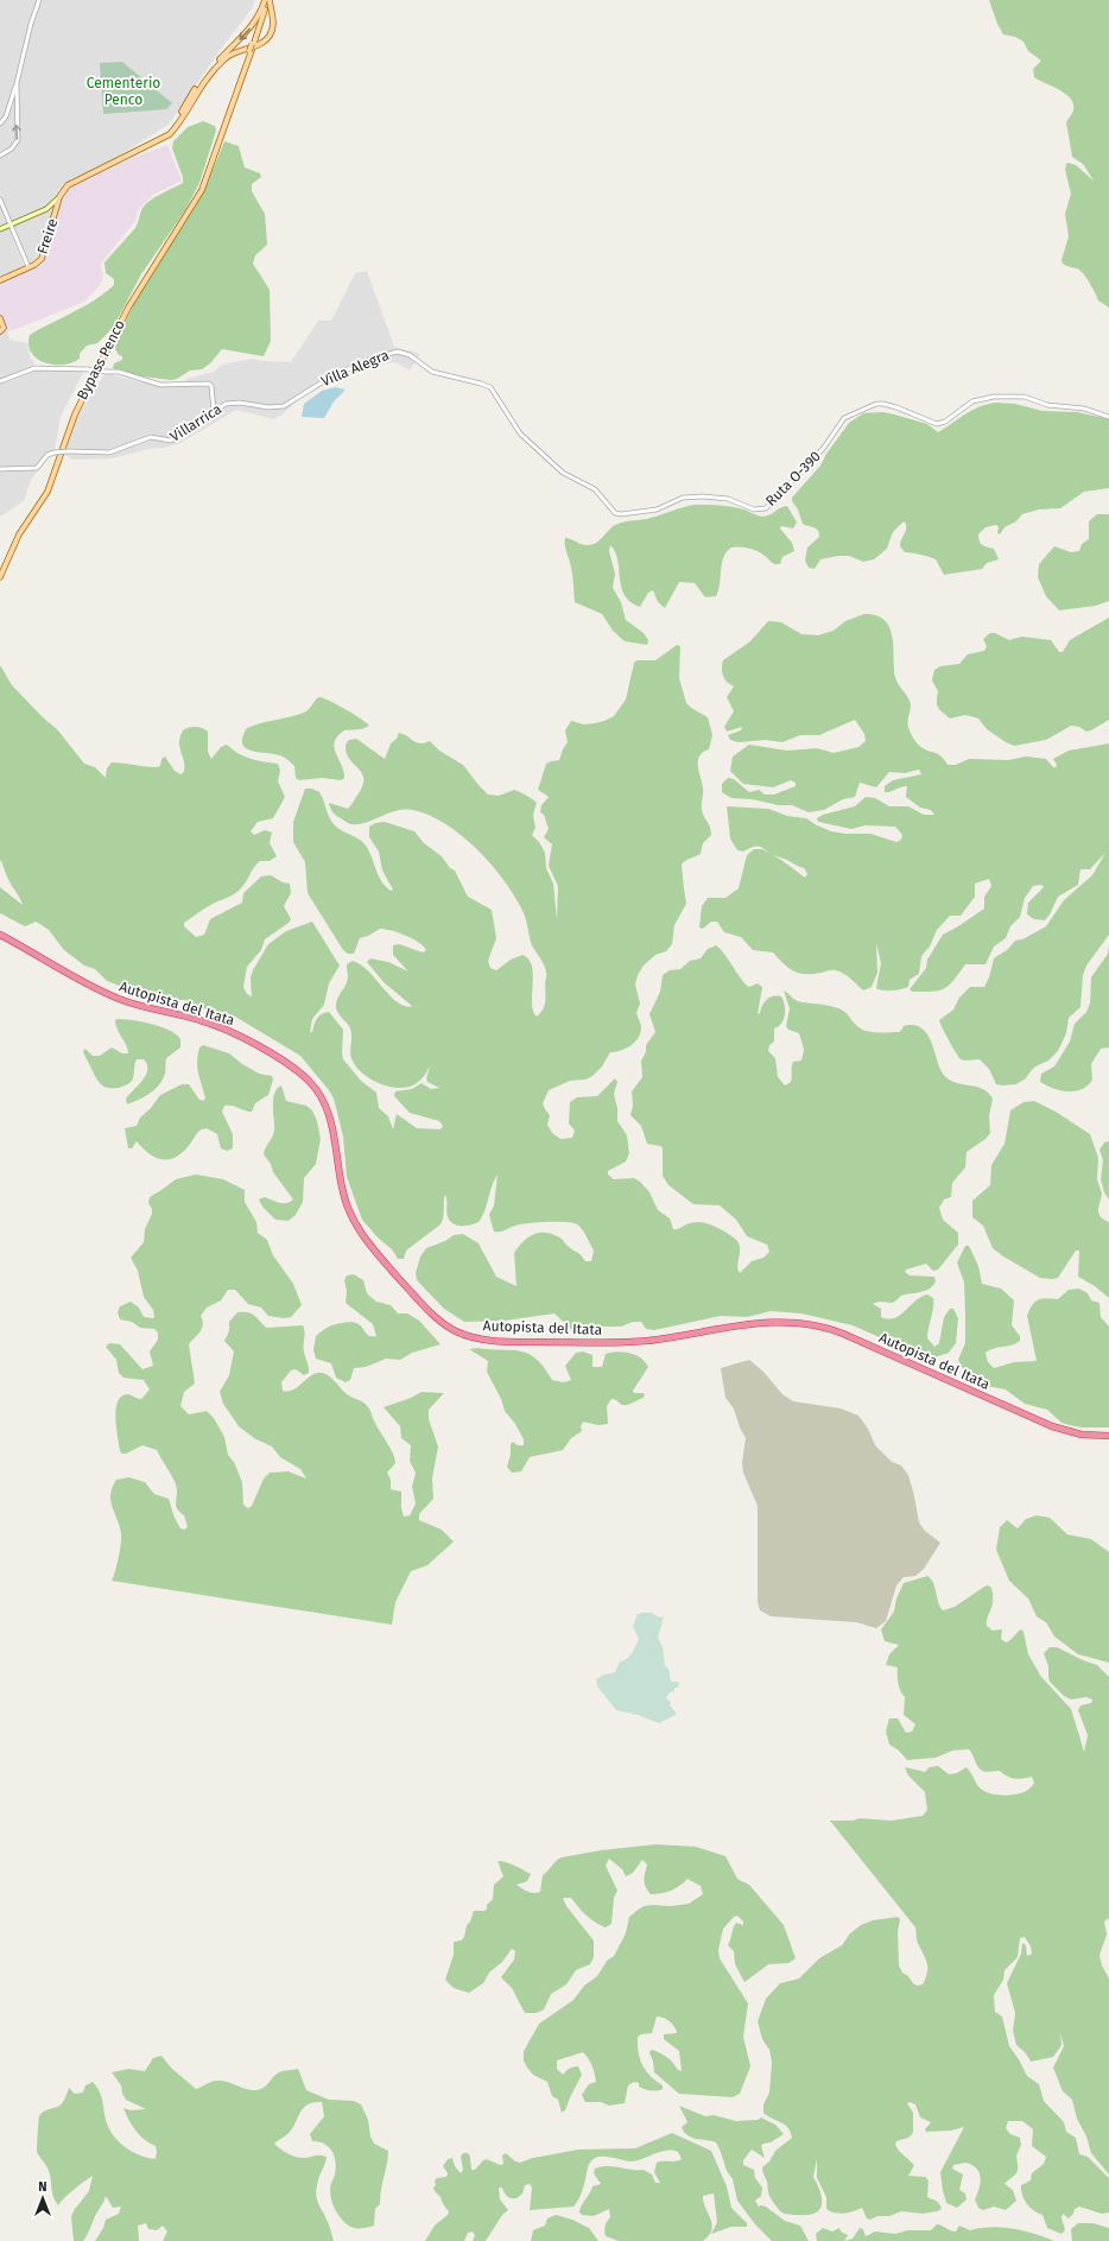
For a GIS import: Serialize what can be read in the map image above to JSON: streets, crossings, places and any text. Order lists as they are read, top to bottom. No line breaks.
{"streets":{"highway":["Autopista del Itata"],"main road":["Freire","Bypass Penco"],"street":["Villa Alegra","Villarrica","Ruta O-390"]},"crossings":[["Villa Alegra","Villarrica"],["Villa Alegra","Ruta O-390"]],"parks":["Cementerio Penco"],"north":"top"}
